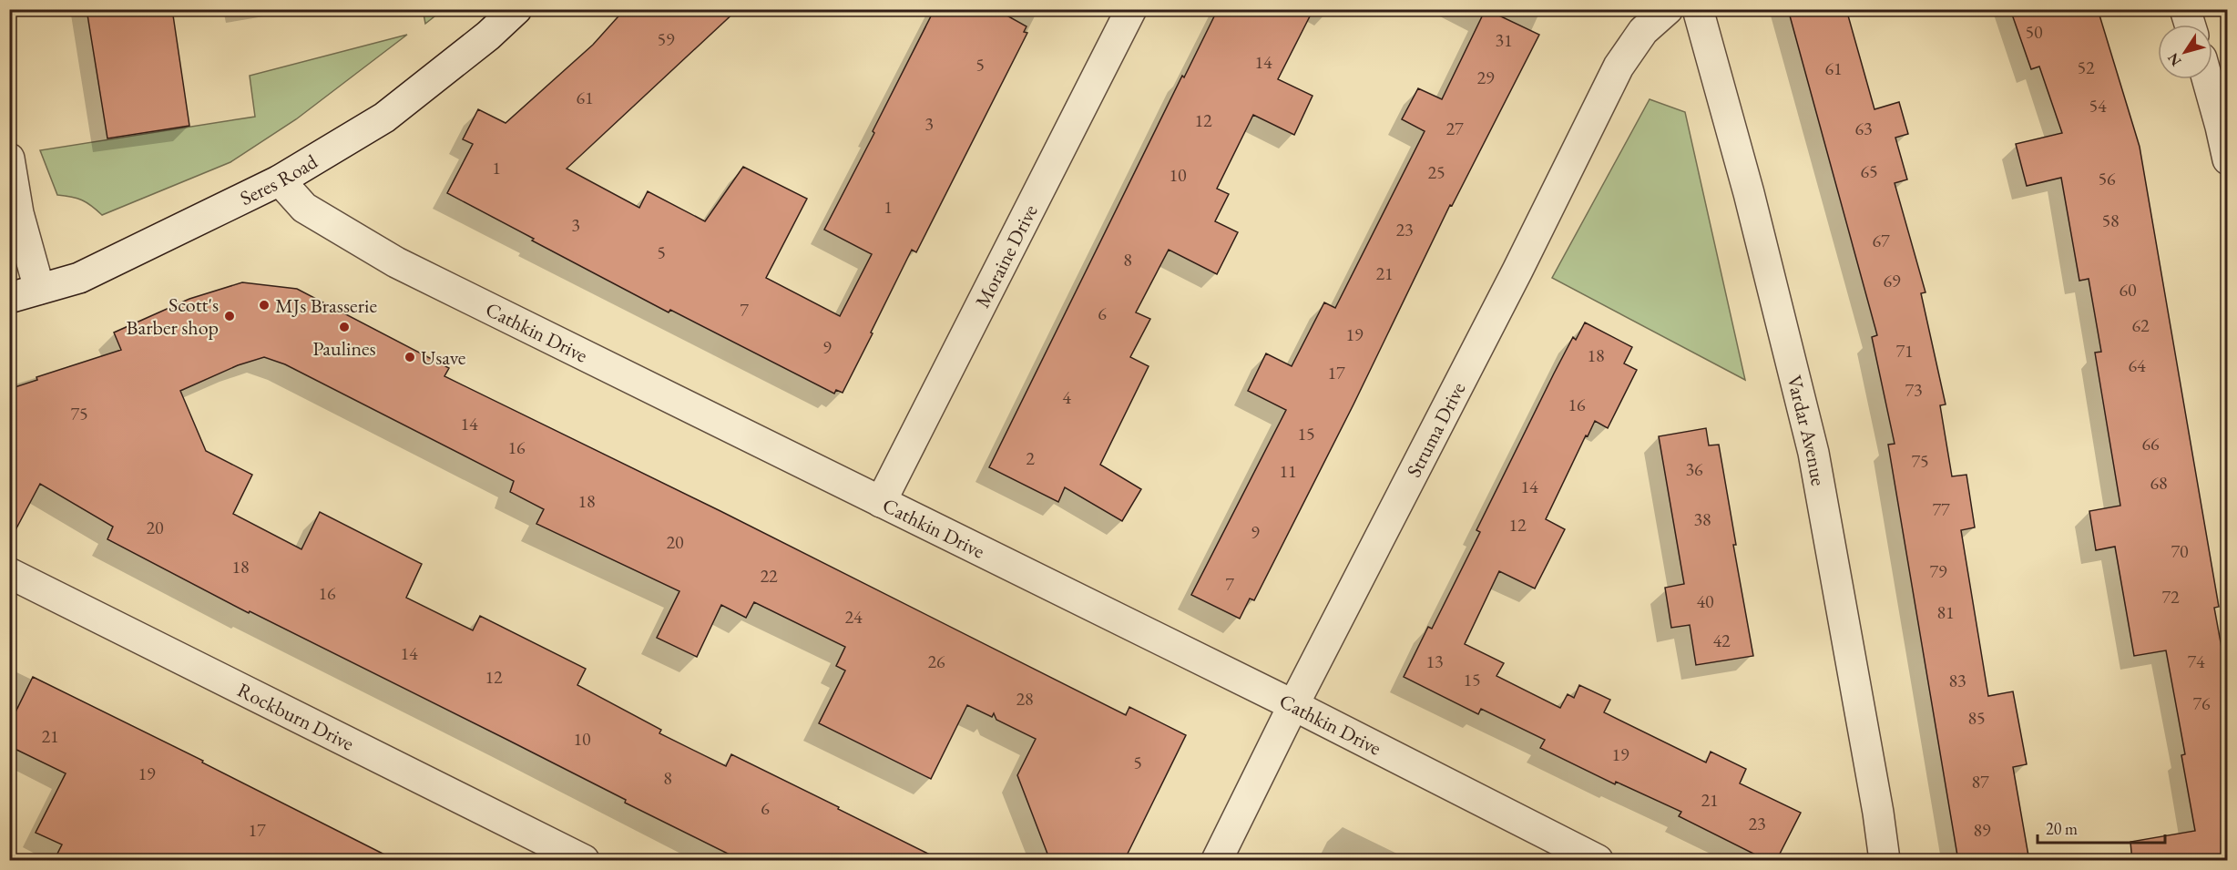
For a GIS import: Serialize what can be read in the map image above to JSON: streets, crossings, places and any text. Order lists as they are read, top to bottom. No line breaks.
{"streets":{"street":["Seres Road","Moraine Drive","Cathkin Drive","Struma Drive","Vardar Avenue","Rockburn Drive"]},"crossings":[["Seres Road","Cathkin Drive"],["Moraine Drive","Cathkin Drive"],["Cathkin Drive","Struma Drive"]],"places":["MJs Brasserie","Scott's Barber shop","Paulines","Usave"],"house_numbers":["50","59","31","14","5","52","61","29","61","54","12","3","27","63","1","65","25","10","56","1","58","3","23","67","5","8","21","69","60","7","6","62","19","9","71","18","64","17","73","4","16","75","14","15","66","16","2","75","36","11","68","14","18","77","38","12","20","9","20","70","18","79","22","7","16","72","40","81","24","42","14","26","13","74","12","15","83","28","76","85","21","10","19","5","19","8","87","21","6","23","17","89"],"scale_bar":"20 m","north":"bottom left"}
